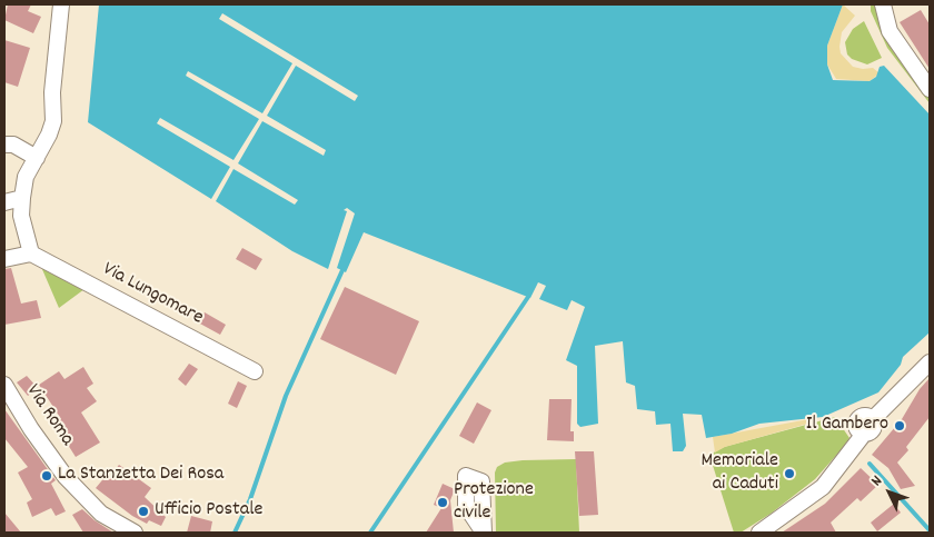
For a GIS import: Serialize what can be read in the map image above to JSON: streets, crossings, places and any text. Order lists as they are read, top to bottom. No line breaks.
{"streets":{"street":["Via Lungomare","Via Roma"]},"places":["Il Gambero","Memoriale ai Caduti","La Stanzetta Dei Rosa","Protezione civile","Ufficio Postale"],"north":"top left"}
